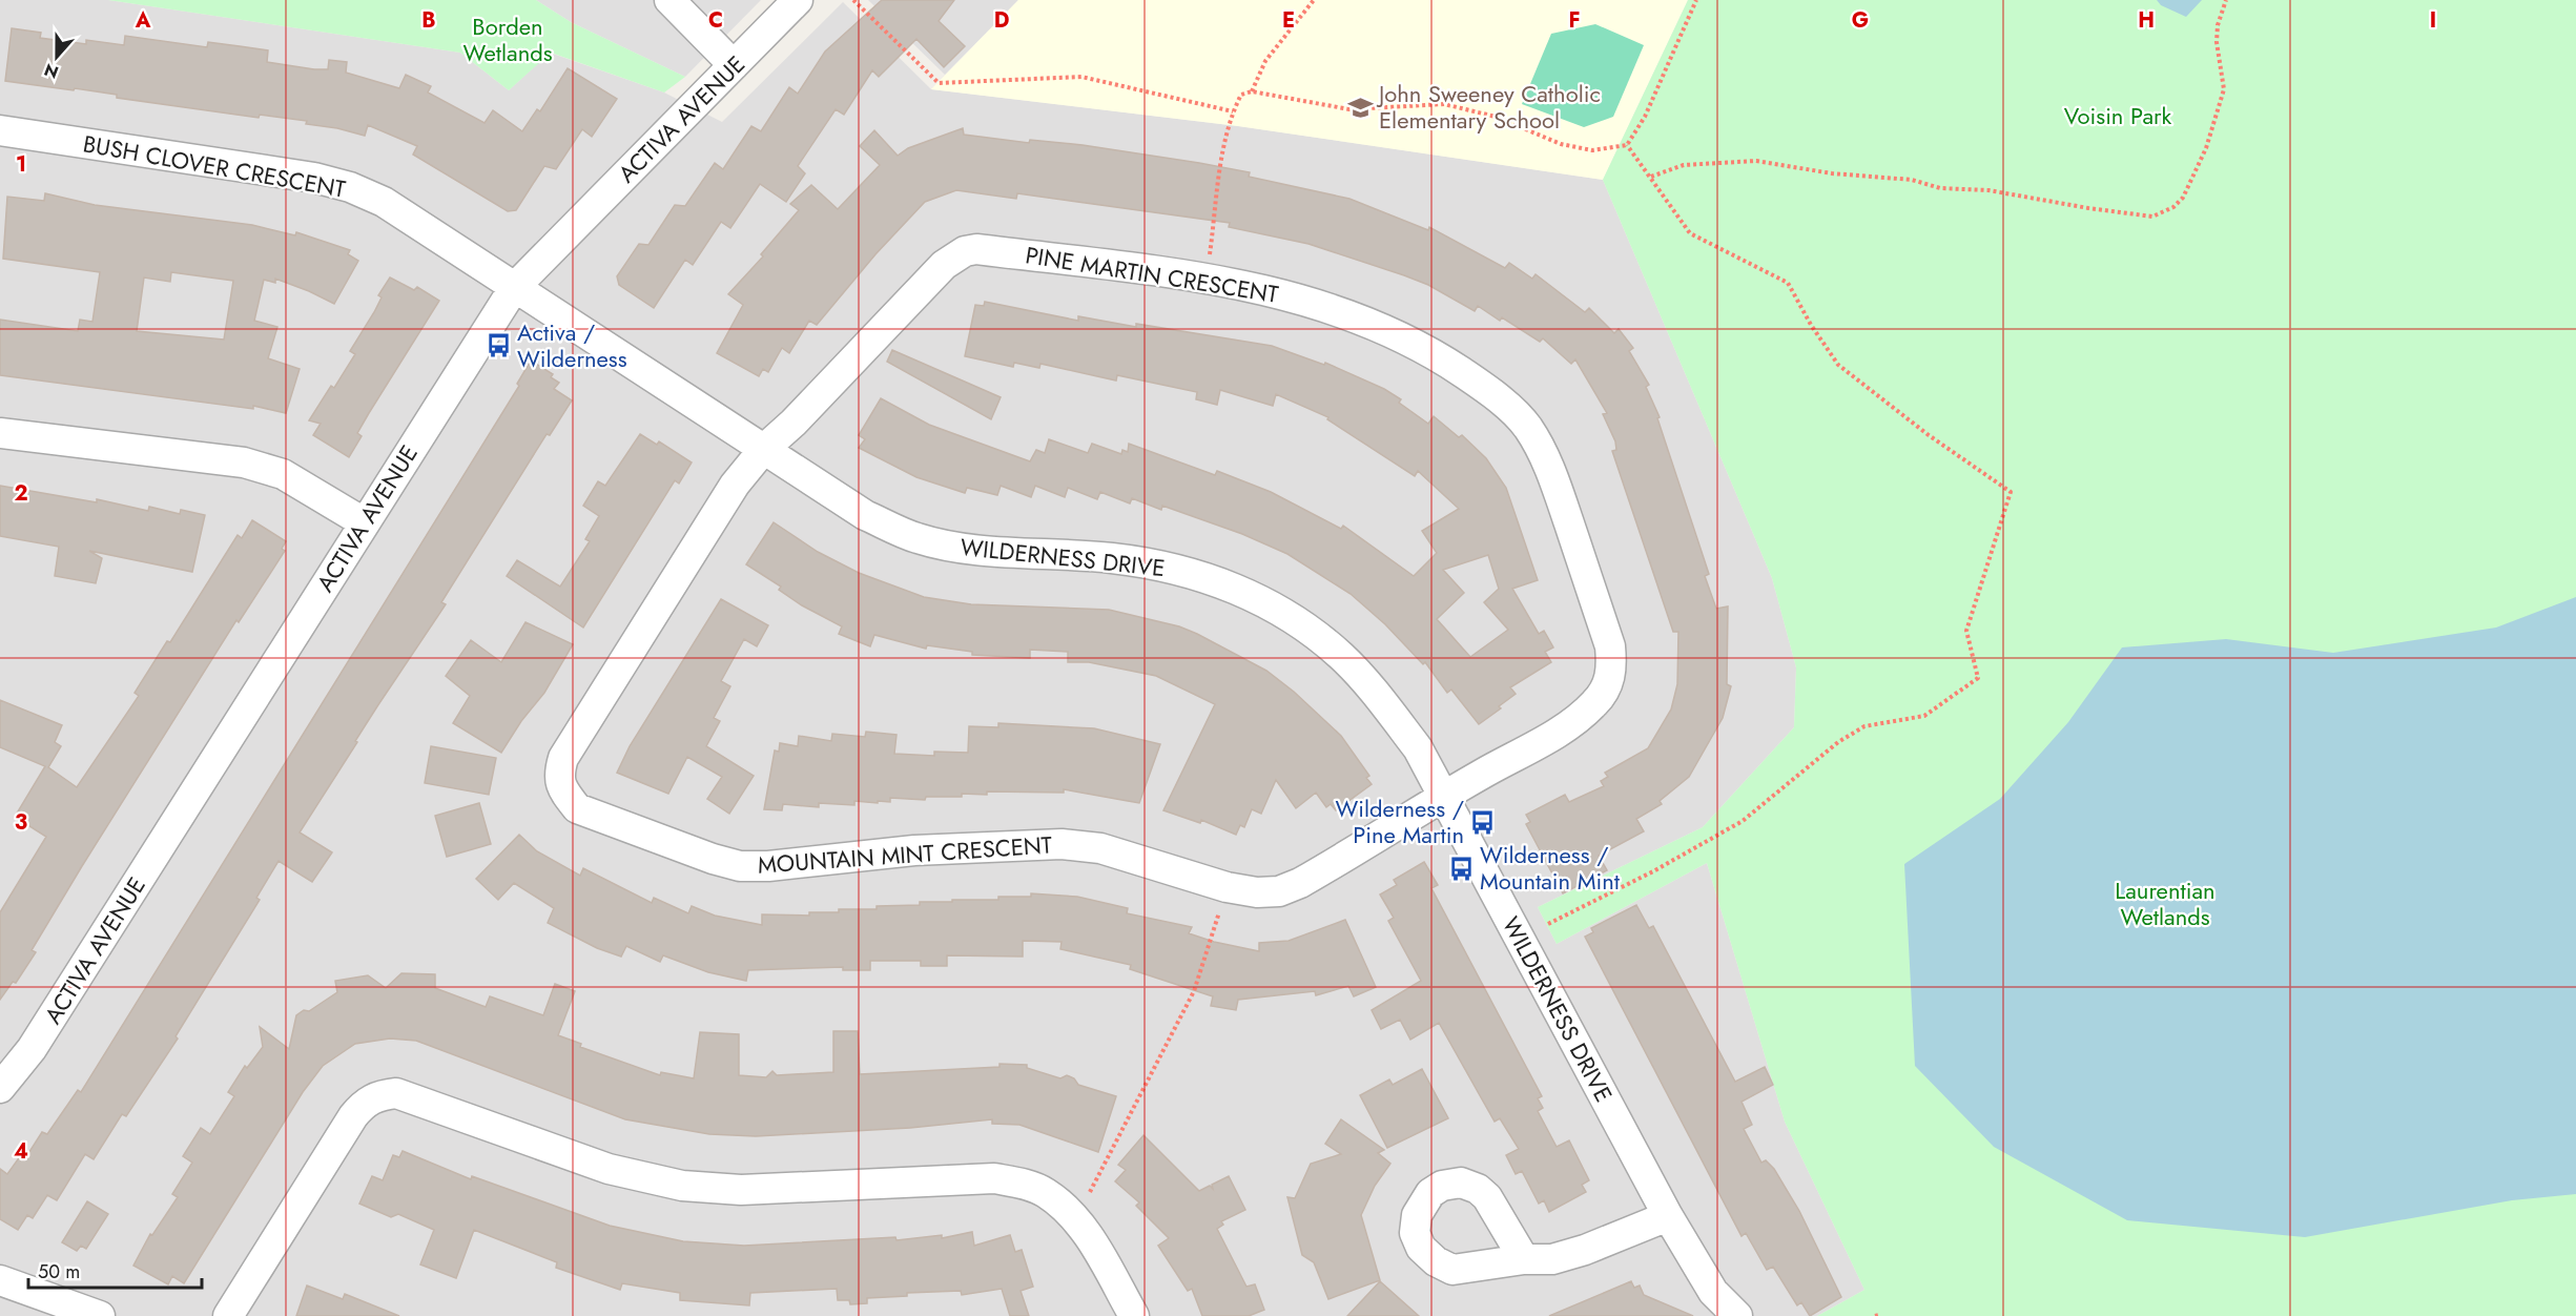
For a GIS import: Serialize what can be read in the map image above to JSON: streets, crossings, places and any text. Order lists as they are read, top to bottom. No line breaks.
{"streets":{"street":["ACTIVA AVENUE","BUSH CLOVER CRESCENT","PINE MARTIN CRESCENT","WILDERNESS DRIVE","MOUNTAIN MINT CRESCENT"]},"crossings":[["ACTIVA AVENUE","BUSH CLOVER CRESCENT"],["ACTIVA AVENUE","WILDERNESS DRIVE"],["BUSH CLOVER CRESCENT","WILDERNESS DRIVE"],["PINE MARTIN CRESCENT","WILDERNESS DRIVE"],["PINE MARTIN CRESCENT","MOUNTAIN MINT CRESCENT"],["WILDERNESS DRIVE","MOUNTAIN MINT CRESCENT"]],"parks":["Borden Wetlands","Voisin Park","Laurentian Wetlands"],"places":{"school or university":["John Sweeney Catholic Elementary School"],"bus stop":["Activa / Wilderness","Wilderness / Pine Martin","Wilderness / Mountain Mint"]},"scale_bar":"50 m","north":"bottom","grid":{"columns":["A","B","C","D","E","F","G","H","I"],"rows":["1","2","3","4"]}}
